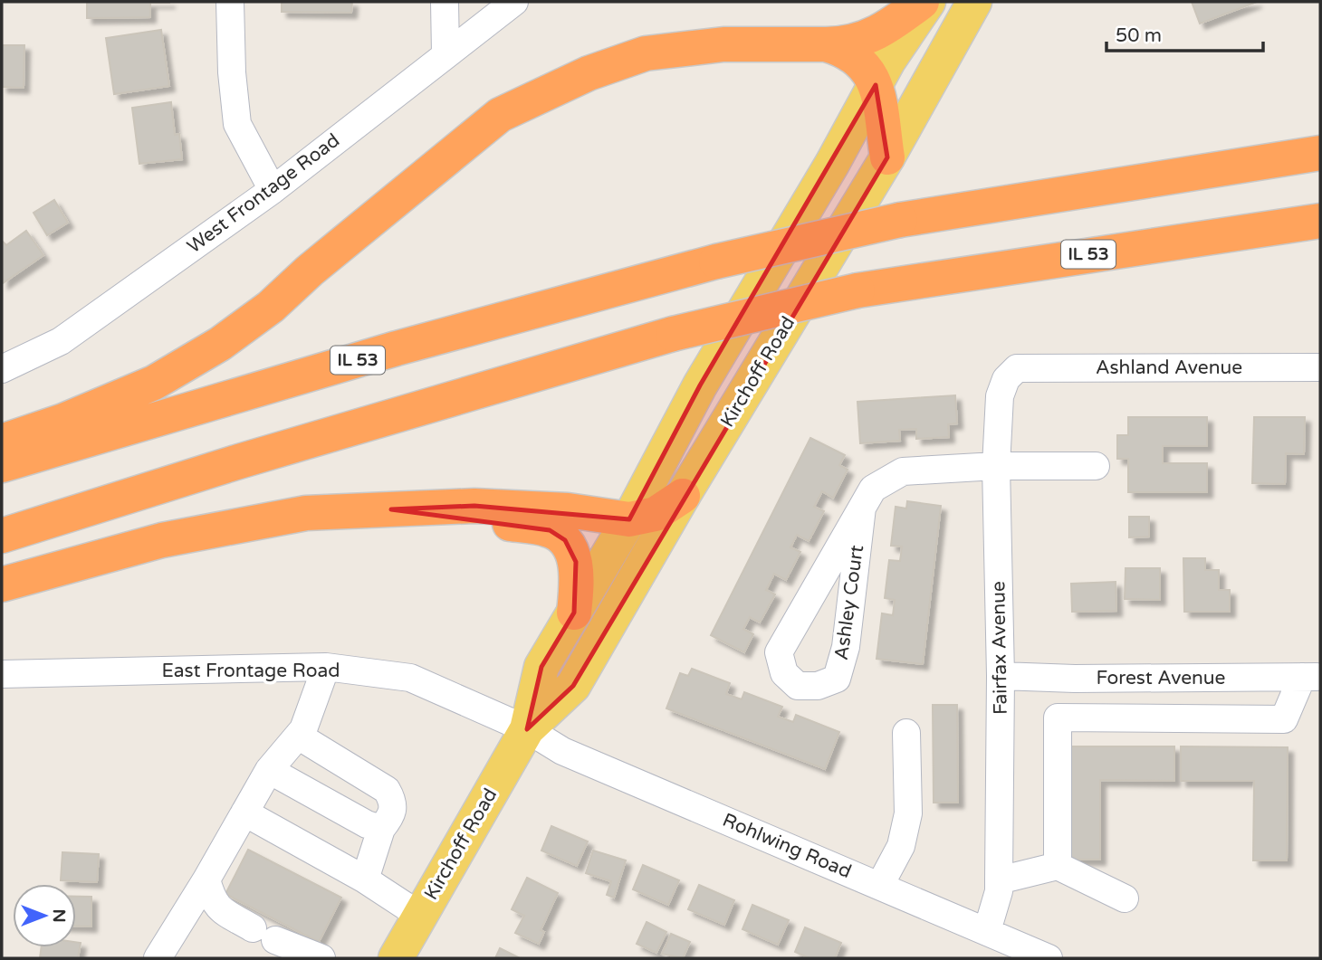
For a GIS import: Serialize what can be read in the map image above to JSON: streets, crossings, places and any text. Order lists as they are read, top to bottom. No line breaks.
{"streets":{"highway":["IL 53"],"main road":["Kirchoff Road"],"street":["West Frontage Road","Ashland Avenue","Ashley Court","Fairfax Avenue","East Frontage Road","Forest Avenue","Rohlwing Road"]},"crossings":[["Ashland Avenue","Fairfax Avenue"],["Kirchoff Road","East Frontage Road"],["Kirchoff Road","Rohlwing Road"],["Ashley Court","Fairfax Avenue"],["Fairfax Avenue","Forest Avenue"],["Fairfax Avenue","Rohlwing Road"],["East Frontage Road","Rohlwing Road"]],"scale_bar":"50 m","north":"right"}
